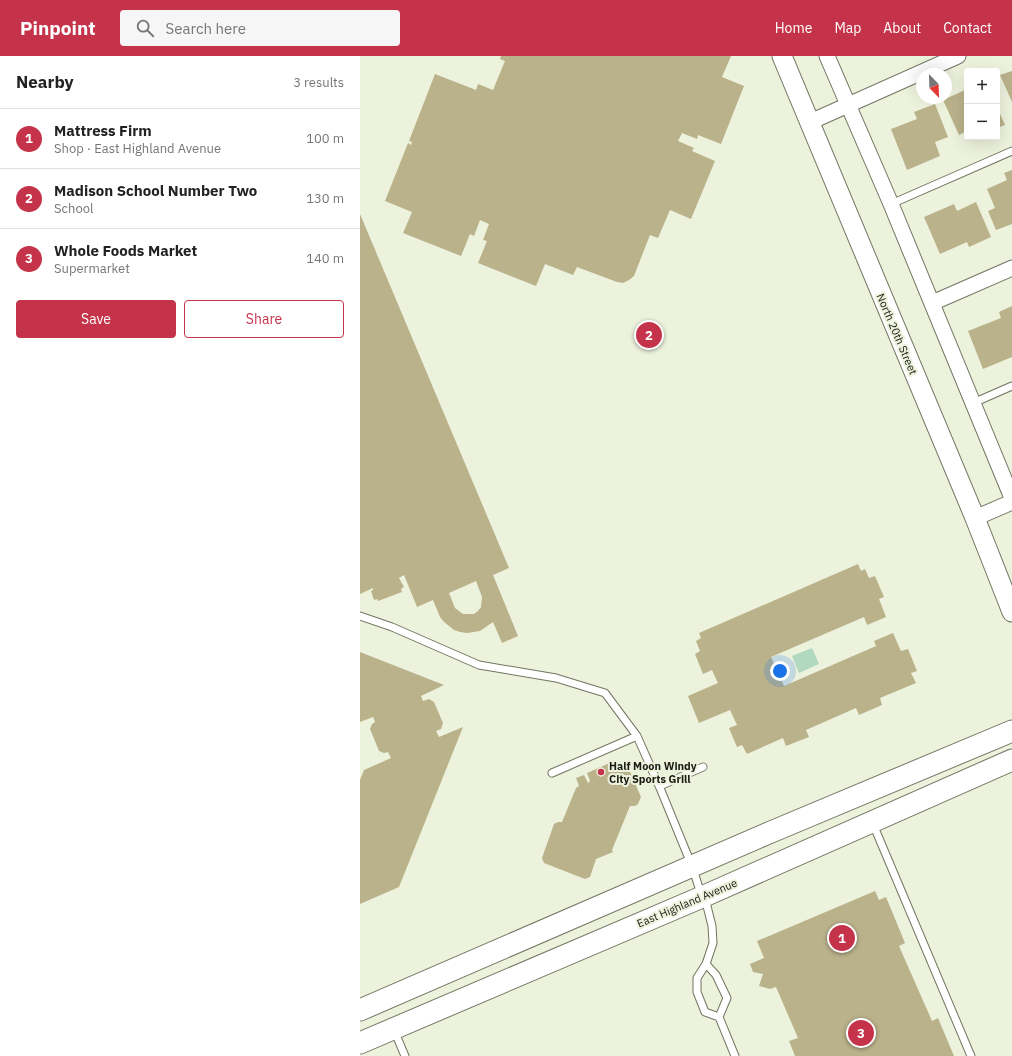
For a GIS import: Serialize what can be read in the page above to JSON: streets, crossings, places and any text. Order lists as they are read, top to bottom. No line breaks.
{"streets":{"main road":["East Highland Avenue"],"street":["North 20th Street"]},"places":["Half Moon Windy City Sports Grill"],"north":"bottom right","page":{"header":"Pinpoint","search":"Search here","nav":["Home","Map","About","Contact"],"heading":["Nearby","3 results"],"map_buttons":["+","−"],"list":[{"mark":"1","name":"Mattress Firm","note":"Shop · East Highland Avenue","value":"100 m"},{"mark":"2","name":"Madison School Number Two","note":"School","value":"130 m"},{"mark":"3","name":"Whole Foods Market","note":"Supermarket","value":"140 m"}],"buttons":["Save","Share"],"pins":["2","1","3"]}}
